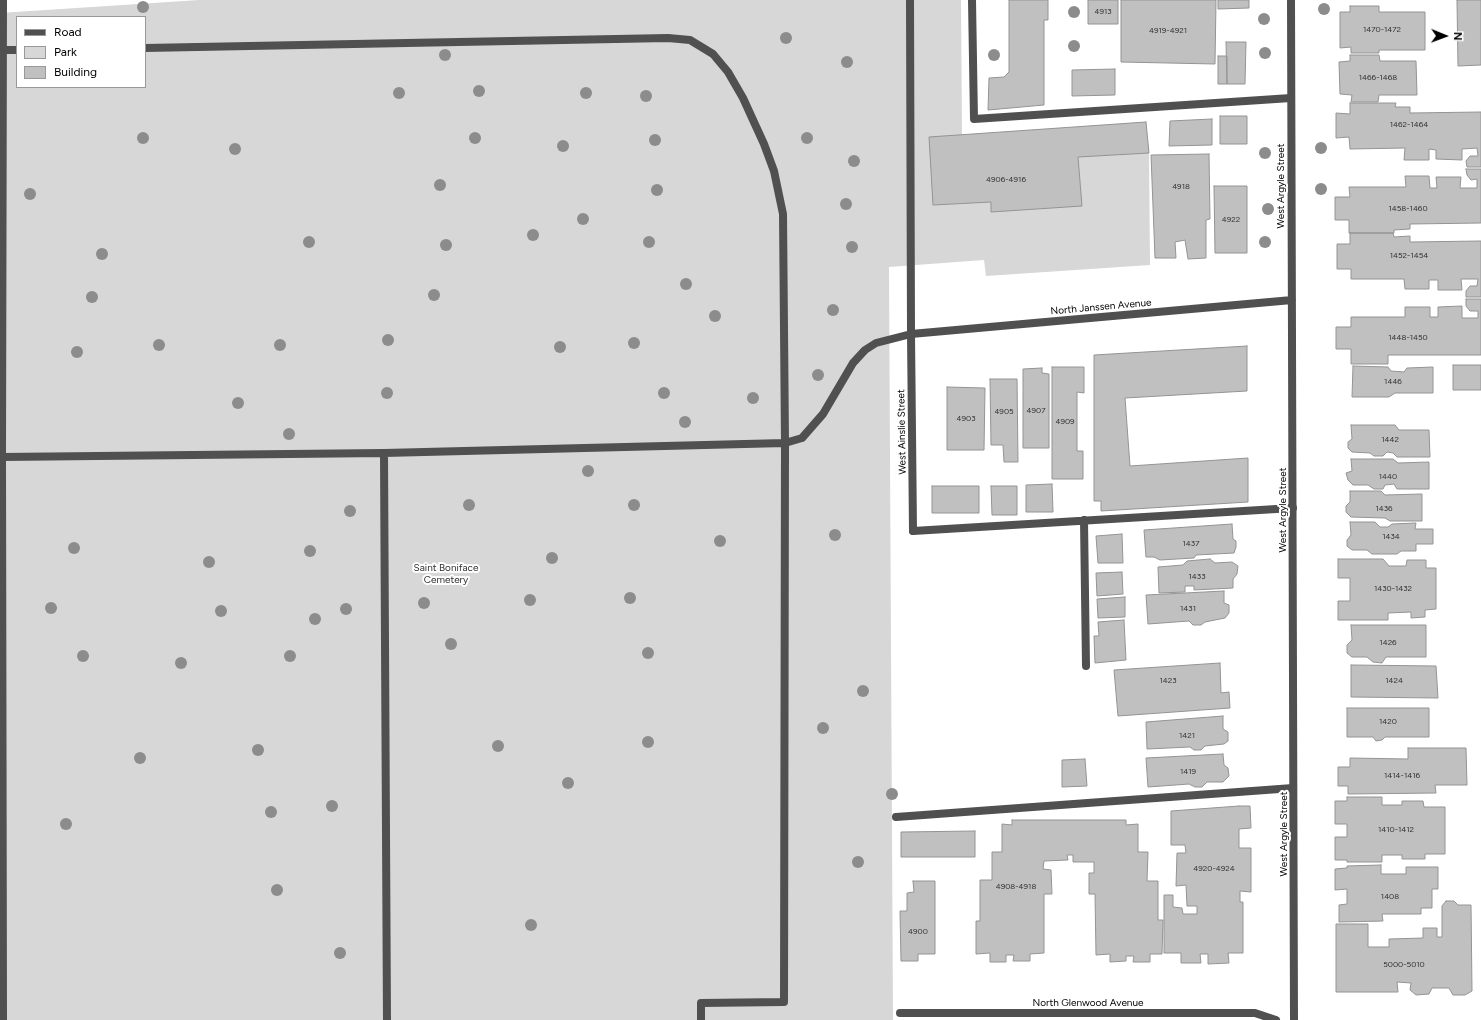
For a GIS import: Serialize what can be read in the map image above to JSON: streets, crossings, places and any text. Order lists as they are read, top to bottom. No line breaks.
{"streets":{"street":["West Argyle Street","North Janssen Avenue","West Ainslie Street","North Glenwood Avenue"]},"crossings":[["West Argyle Street","North Janssen Avenue"],["North Janssen Avenue","West Ainslie Street"]],"parks":["Saint Boniface Cemetery"],"house_numbers":["4913","1470-1472","4919-4921","1466-1468","1462-1464","4906-4916","4918","1458-1460","4922","1452-1454","1448-1450","1446","4907","4905","4903","4909","1442","1440","1436","1434","1437","1433","1430-1432","1431","1426","1423","1424","1420","1421","1419","1414-1416","1410-1412","4920-4924","4908-4918","1408","4900","5000-5010"],"legend":["Road","Park","Building"],"north":"right"}
